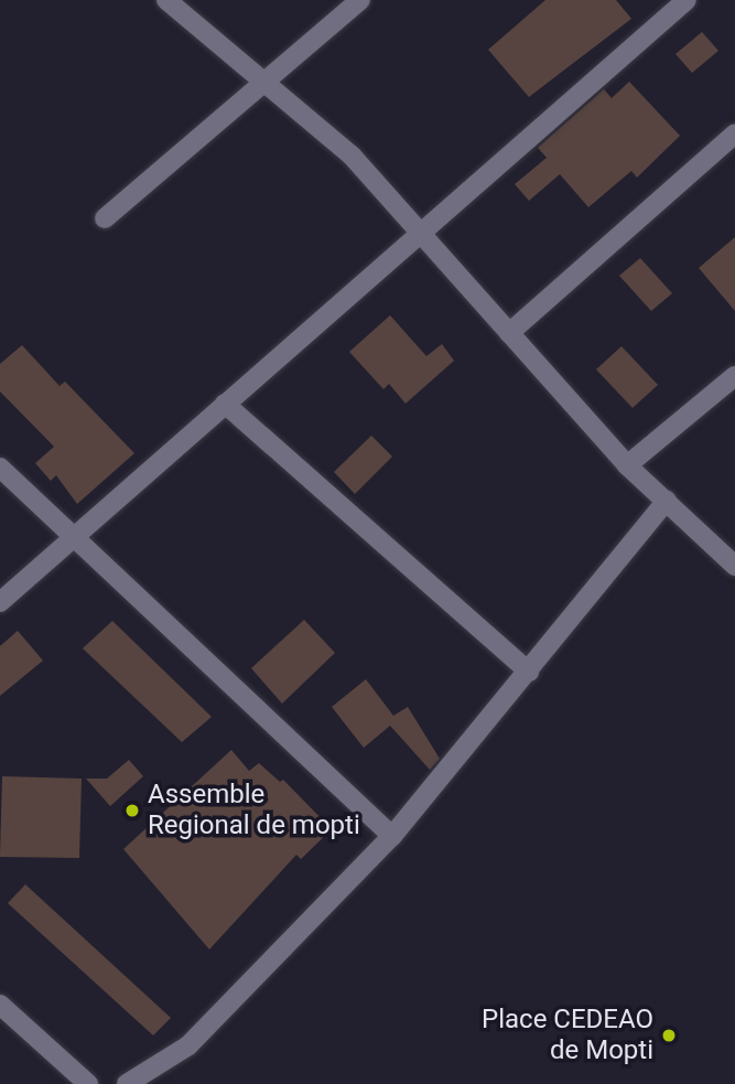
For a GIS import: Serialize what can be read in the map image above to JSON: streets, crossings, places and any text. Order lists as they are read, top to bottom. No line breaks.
{"places":["Assemble Regional de mopti","Place CEDEAO de Mopti"]}
